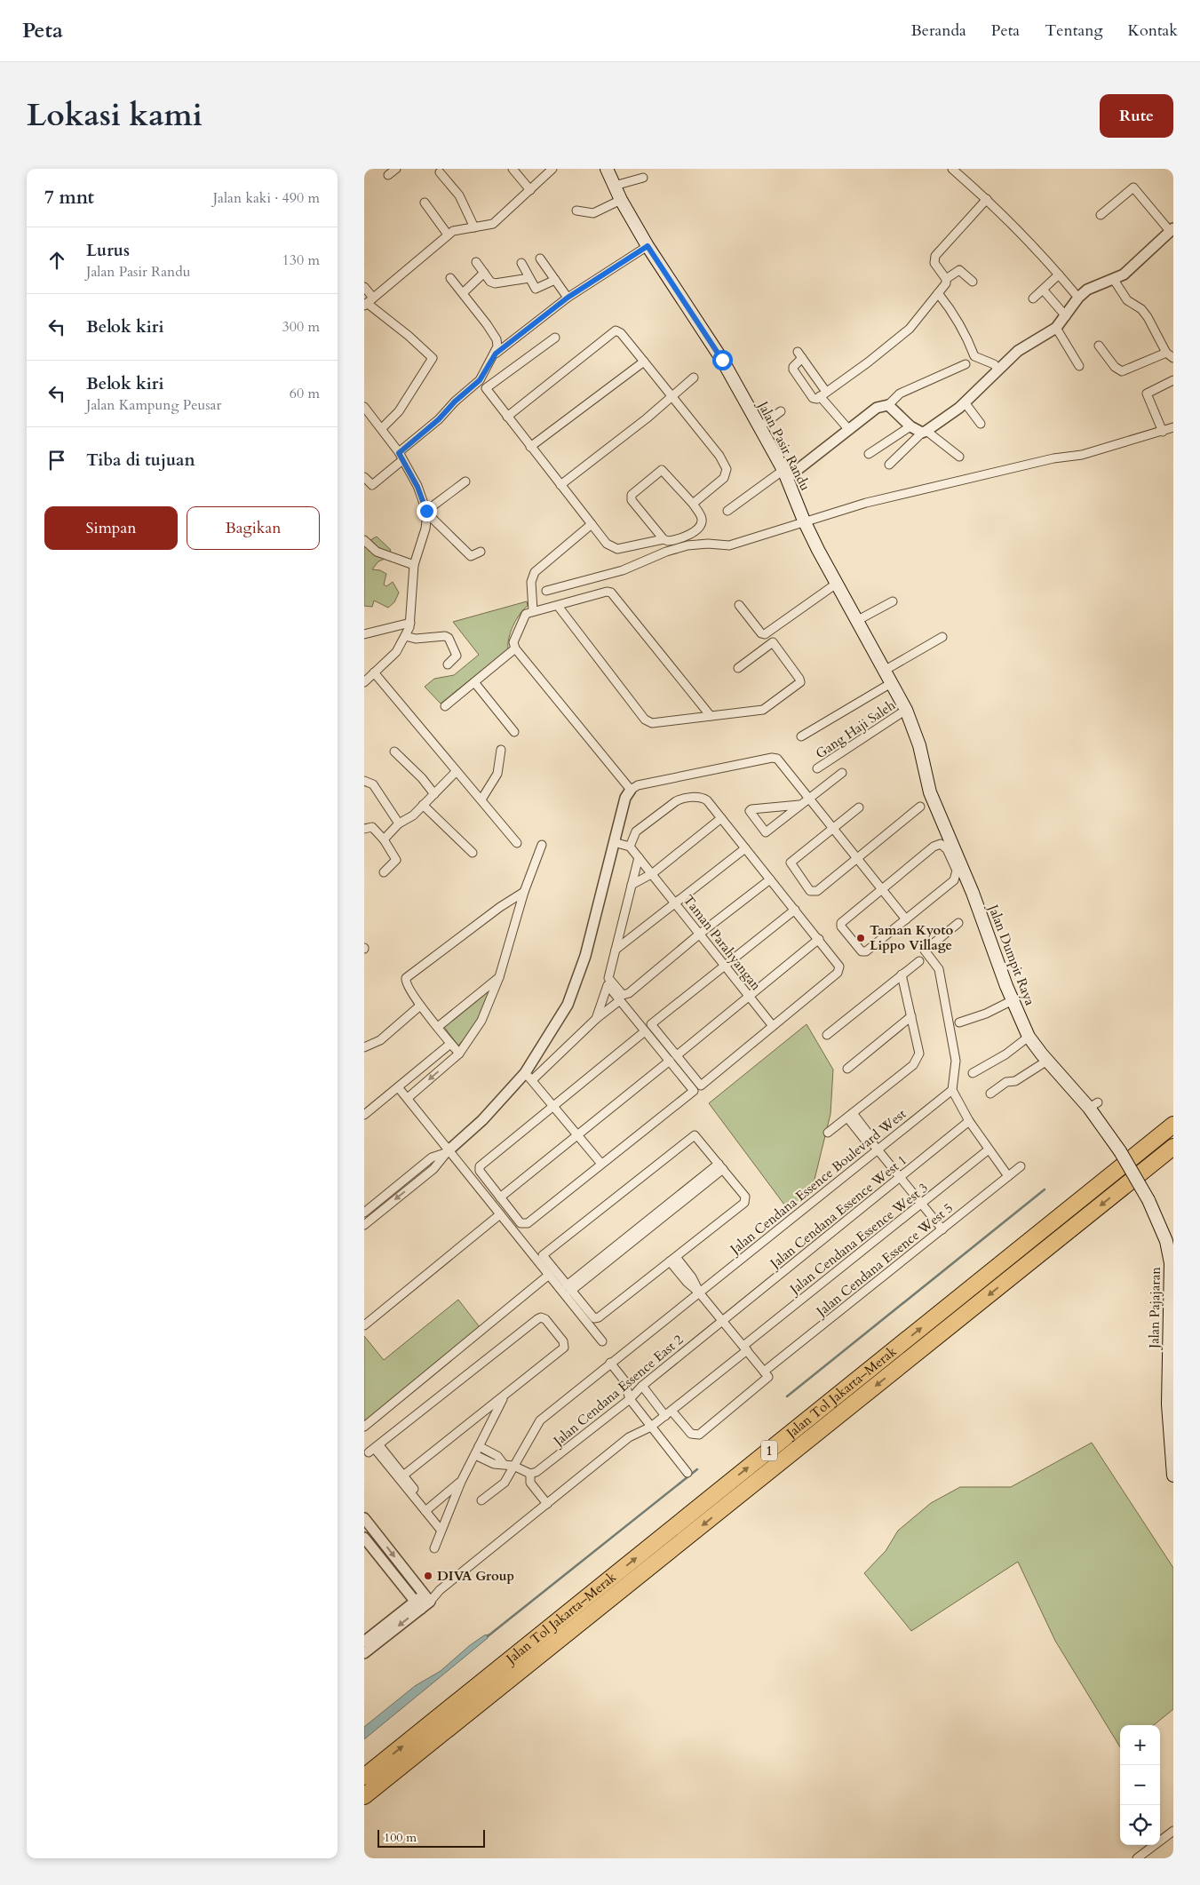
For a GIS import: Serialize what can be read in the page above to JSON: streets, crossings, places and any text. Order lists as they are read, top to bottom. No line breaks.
{"streets":{"highway":["Jalan Tol Jakarta–Merak","1"],"main road":["Jalan Pasir Randu","Jalan Dumpit Raya","Jalan Pajajaran"],"street":["Gang Haji Saleh","Taman Parahyangan","Jalan Cendana Essence Boulevard West","Jalan Cendana Essence West 1","Jalan Cendana Essence West 3","Jalan Cendana Essence West 5","Jalan Cendana Essence East 2"]},"crossings":[["Jalan Pasir Randu","Gang Haji Saleh"],["Jalan Pasir Randu","Jalan Dumpit Raya"],["Jalan Dumpit Raya","Jalan Pajajaran"],["Jalan Cendana Essence West 1","Jalan Cendana Essence East 2"]],"places":["Taman Kyoto Lippo Village","DIVA Group"],"scale_bar":"100 m","page":{"header":"Peta","nav":["Beranda","Peta","Tentang","Kontak"],"title":"Lokasi kami","buttons":["Rute",["Simpan","Bagikan"]],"heading":["7 mnt","Jalan kaki · 490 m"],"list":[["Lurus","Jalan Pasir Randu","130 m"],["Belok kiri","300 m"],["Belok kiri","Jalan Kampung Peusar","60 m"],"Tiba di tujuan"],"map_buttons":["+","−"],"scale":"100 m"}}
